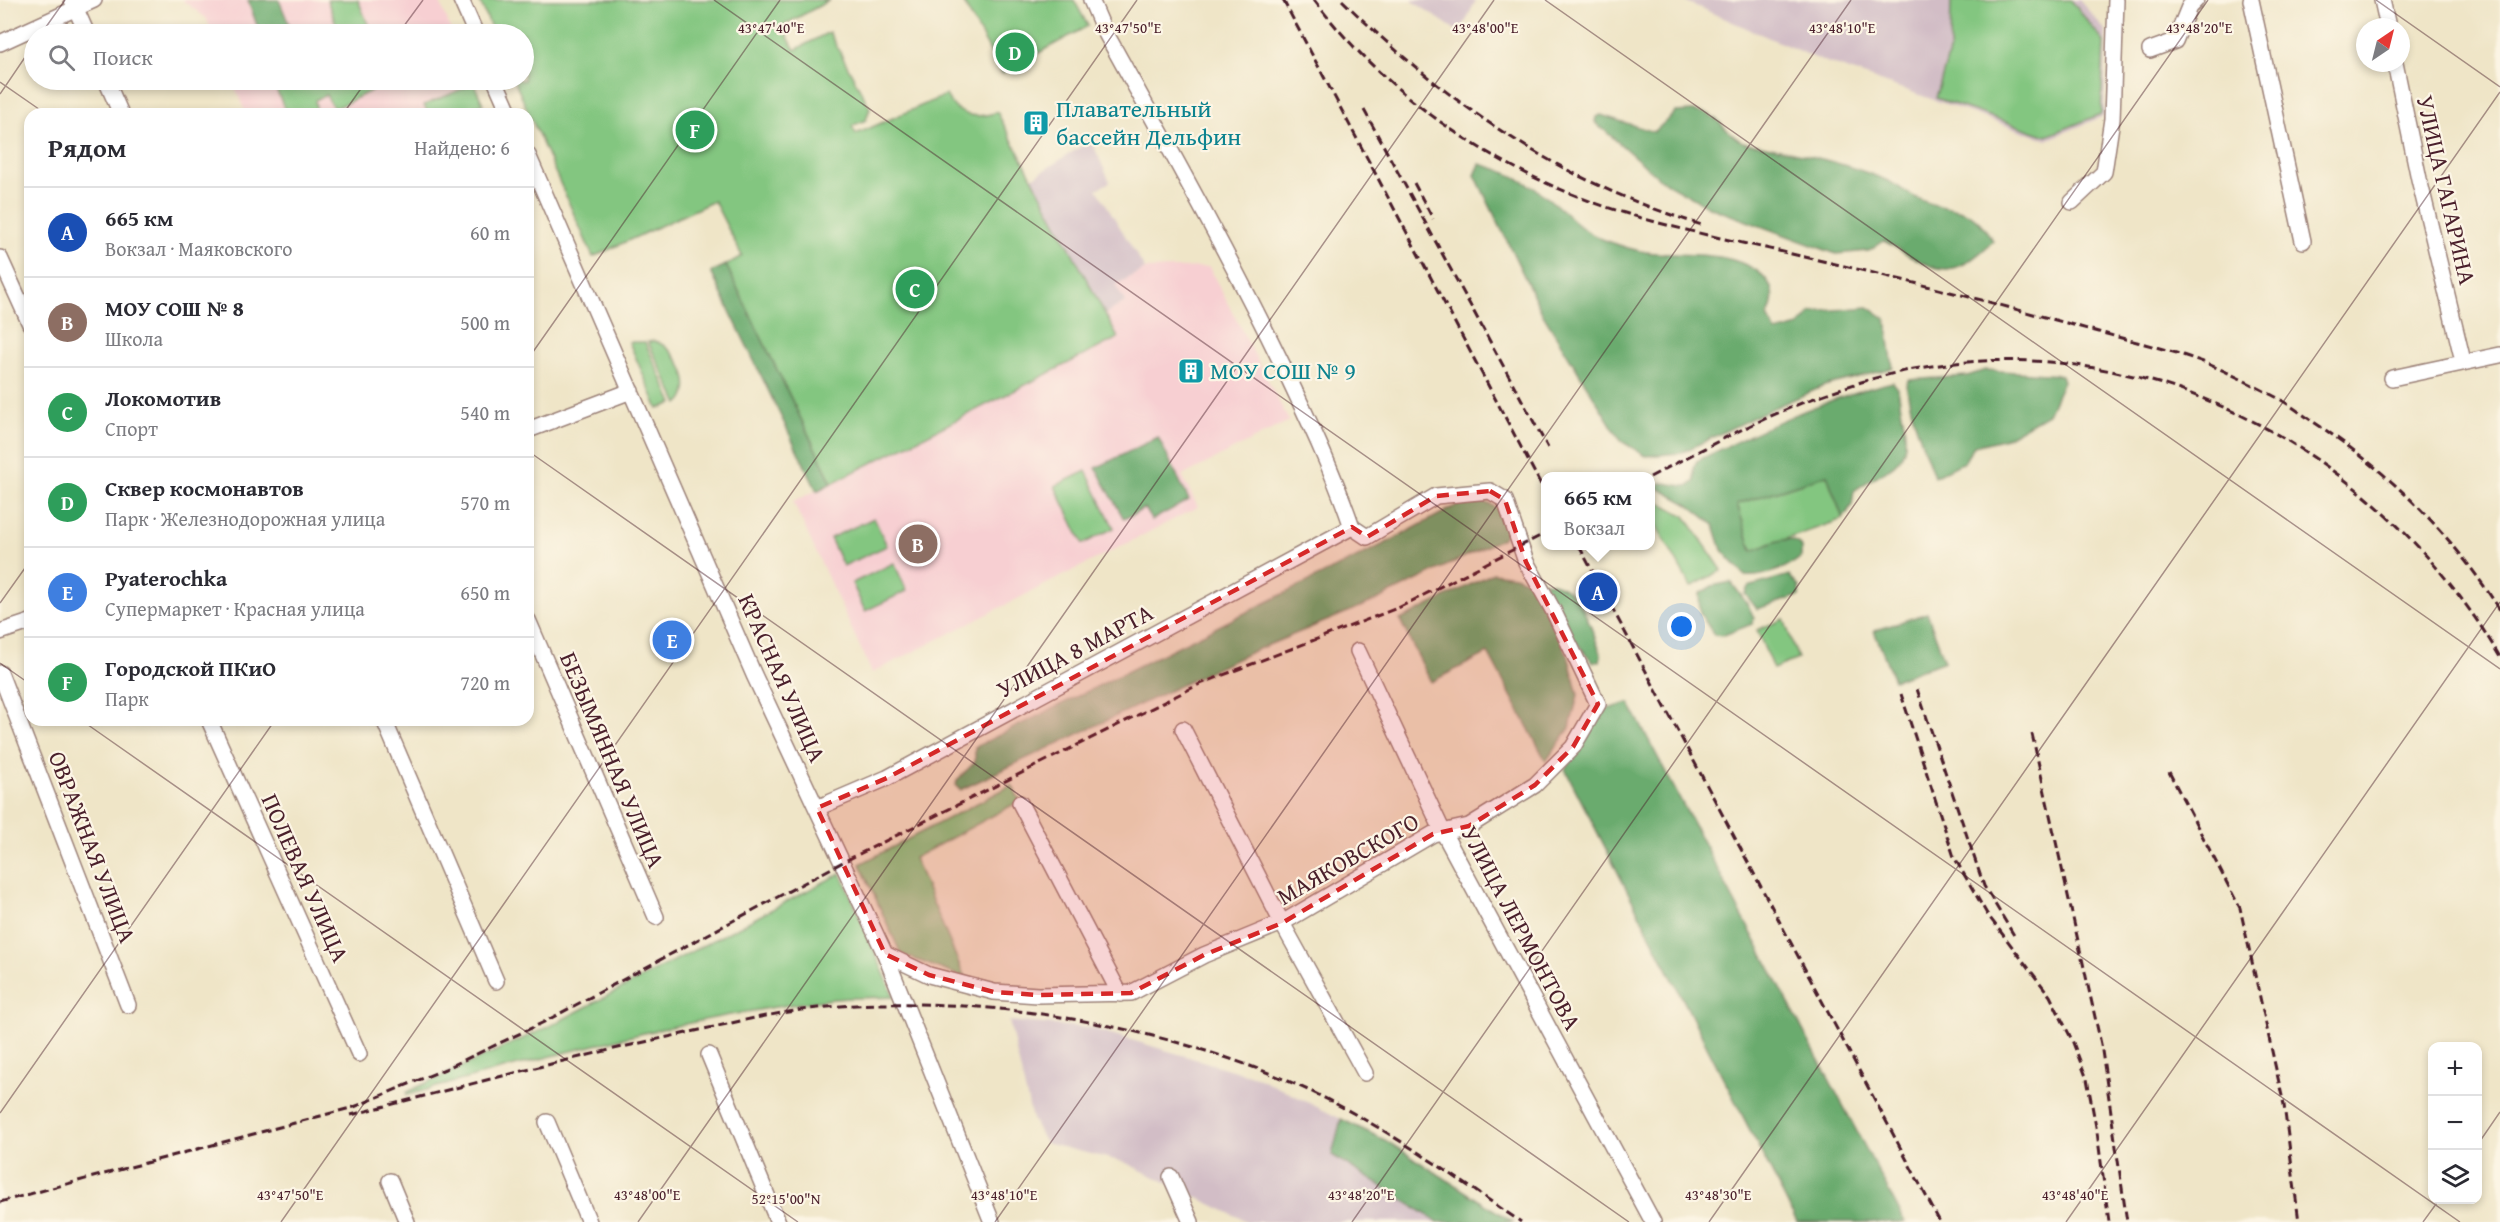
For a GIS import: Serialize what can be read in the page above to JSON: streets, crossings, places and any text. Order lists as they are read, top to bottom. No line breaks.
{"streets":{"street":["УЛИЦА ГАГАРИНА","УЛИЦА 8 МАРТА","КРАСНАЯ УЛИЦА","БЕЗЫМЯННАЯ УЛИЦА","ОВРАЖНАЯ УЛИЦА","МАЯКОВСКОГО","ПОЛЕВАЯ УЛИЦА","УЛИЦА ЛЕРМОНТОВА"]},"crossings":[["УЛИЦА 8 МАРТА","КРАСНАЯ УЛИЦА"],["УЛИЦА 8 МАРТА","МАЯКОВСКОГО"],["КРАСНАЯ УЛИЦА","МАЯКОВСКОГО"],["МАЯКОВСКОГО","УЛИЦА ЛЕРМОНТОВА"]],"places":{"building":["Плавательный бассейн Дельфин","МОУ СОШ № 9"]},"north":"top right","page":{"search":"Поиск","pins":["D","F","C","B","A","E"],"heading":["Рядом","Найдено: 6"],"list":[{"mark":"A","name":"665 км","note":"Вокзал · Маяковского","value":"60 m"},{"mark":"B","name":"МОУ СОШ № 8","note":"Школа","value":"500 m"},{"mark":"C","name":"Локомотив","note":"Спорт","value":"540 m"},{"mark":"D","name":"Сквер космонавтов","note":"Парк · Железнодорожная улица","value":"570 m"},{"mark":"E","name":"Pyaterochka","note":"Супермаркет · Красная улица","value":"650 m"},{"mark":"F","name":"Городской ПКиО","note":"Парк","value":"720 m"}],"popup":["665 км","Вокзал"],"map_buttons":["+","−"]},"coordinates":["43°47'40\"E","43°47'50\"E","43°48'00\"E","43°48'10\"E","43°48'20\"E","43°48'30\"E","43°48'40\"E","52°15'00\"N"]}
